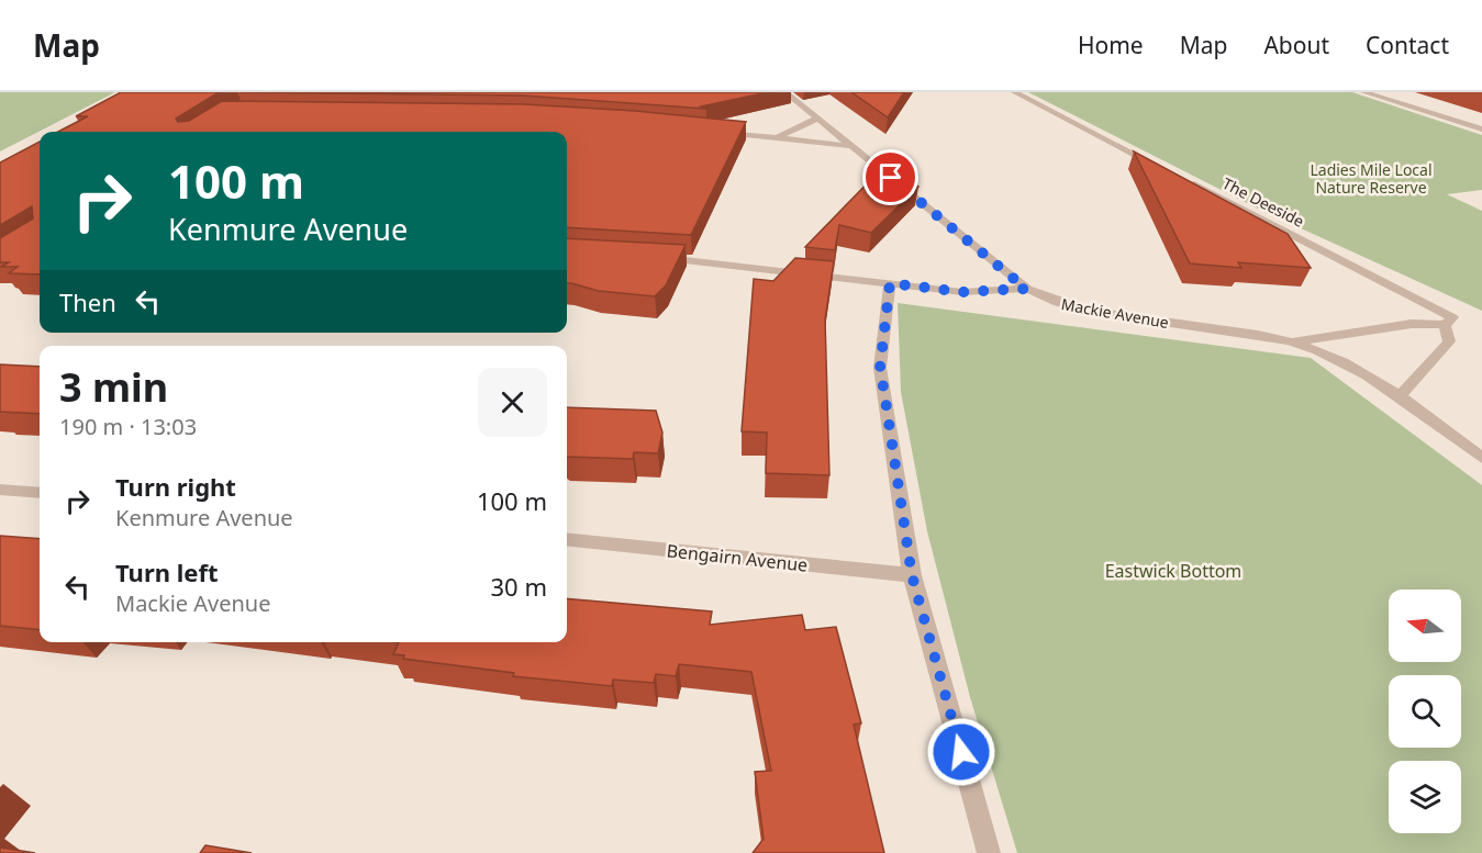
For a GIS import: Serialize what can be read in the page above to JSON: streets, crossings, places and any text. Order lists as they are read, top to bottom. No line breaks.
{"streets":{"street":["The Deeside","Mackie Avenue","Bengairn Avenue"]},"parks":["Ladies Mile Local Nature Reserve","Eastwick Bottom"],"north":"left","page":{"header":"Map","nav":["Home","Map","About","Contact"],"turn":["100 m","Kenmure Avenue"],"then":"Then","heading":["3 min","190 m · 13:03"],"list":[{"name":"Turn right","note":"Kenmure Avenue","value":"100 m"},{"name":"Turn left","note":"Mackie Avenue","value":"30 m"}]}}
